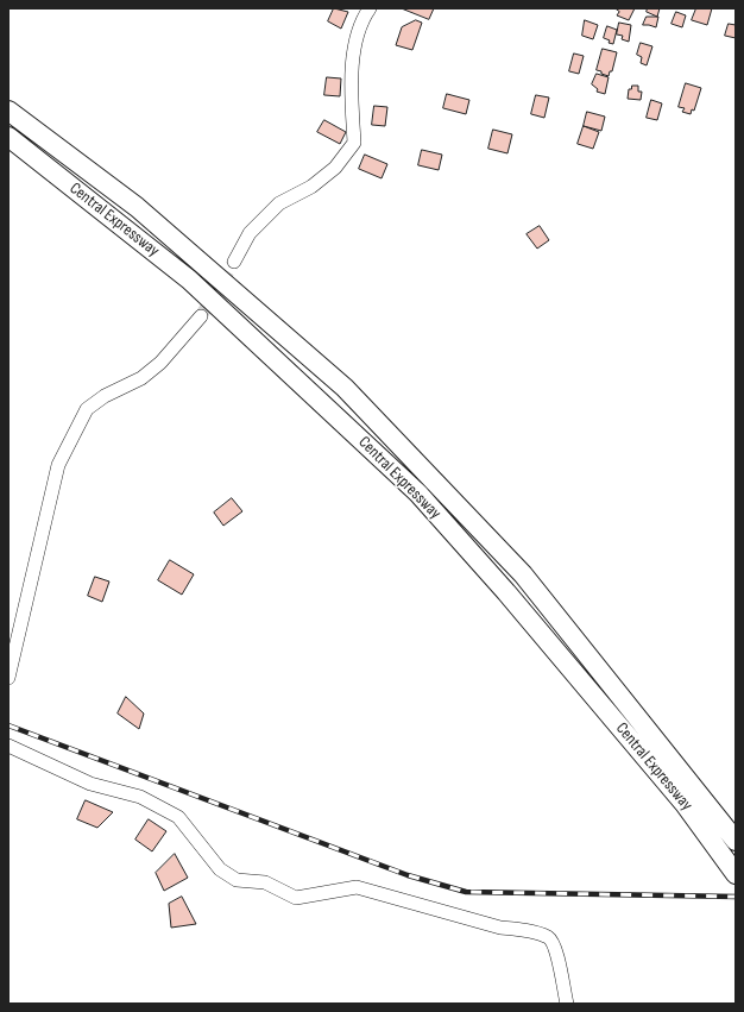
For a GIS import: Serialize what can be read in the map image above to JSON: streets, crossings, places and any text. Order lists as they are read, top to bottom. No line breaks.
{"streets":{"highway":["Central Expressway"]}}
